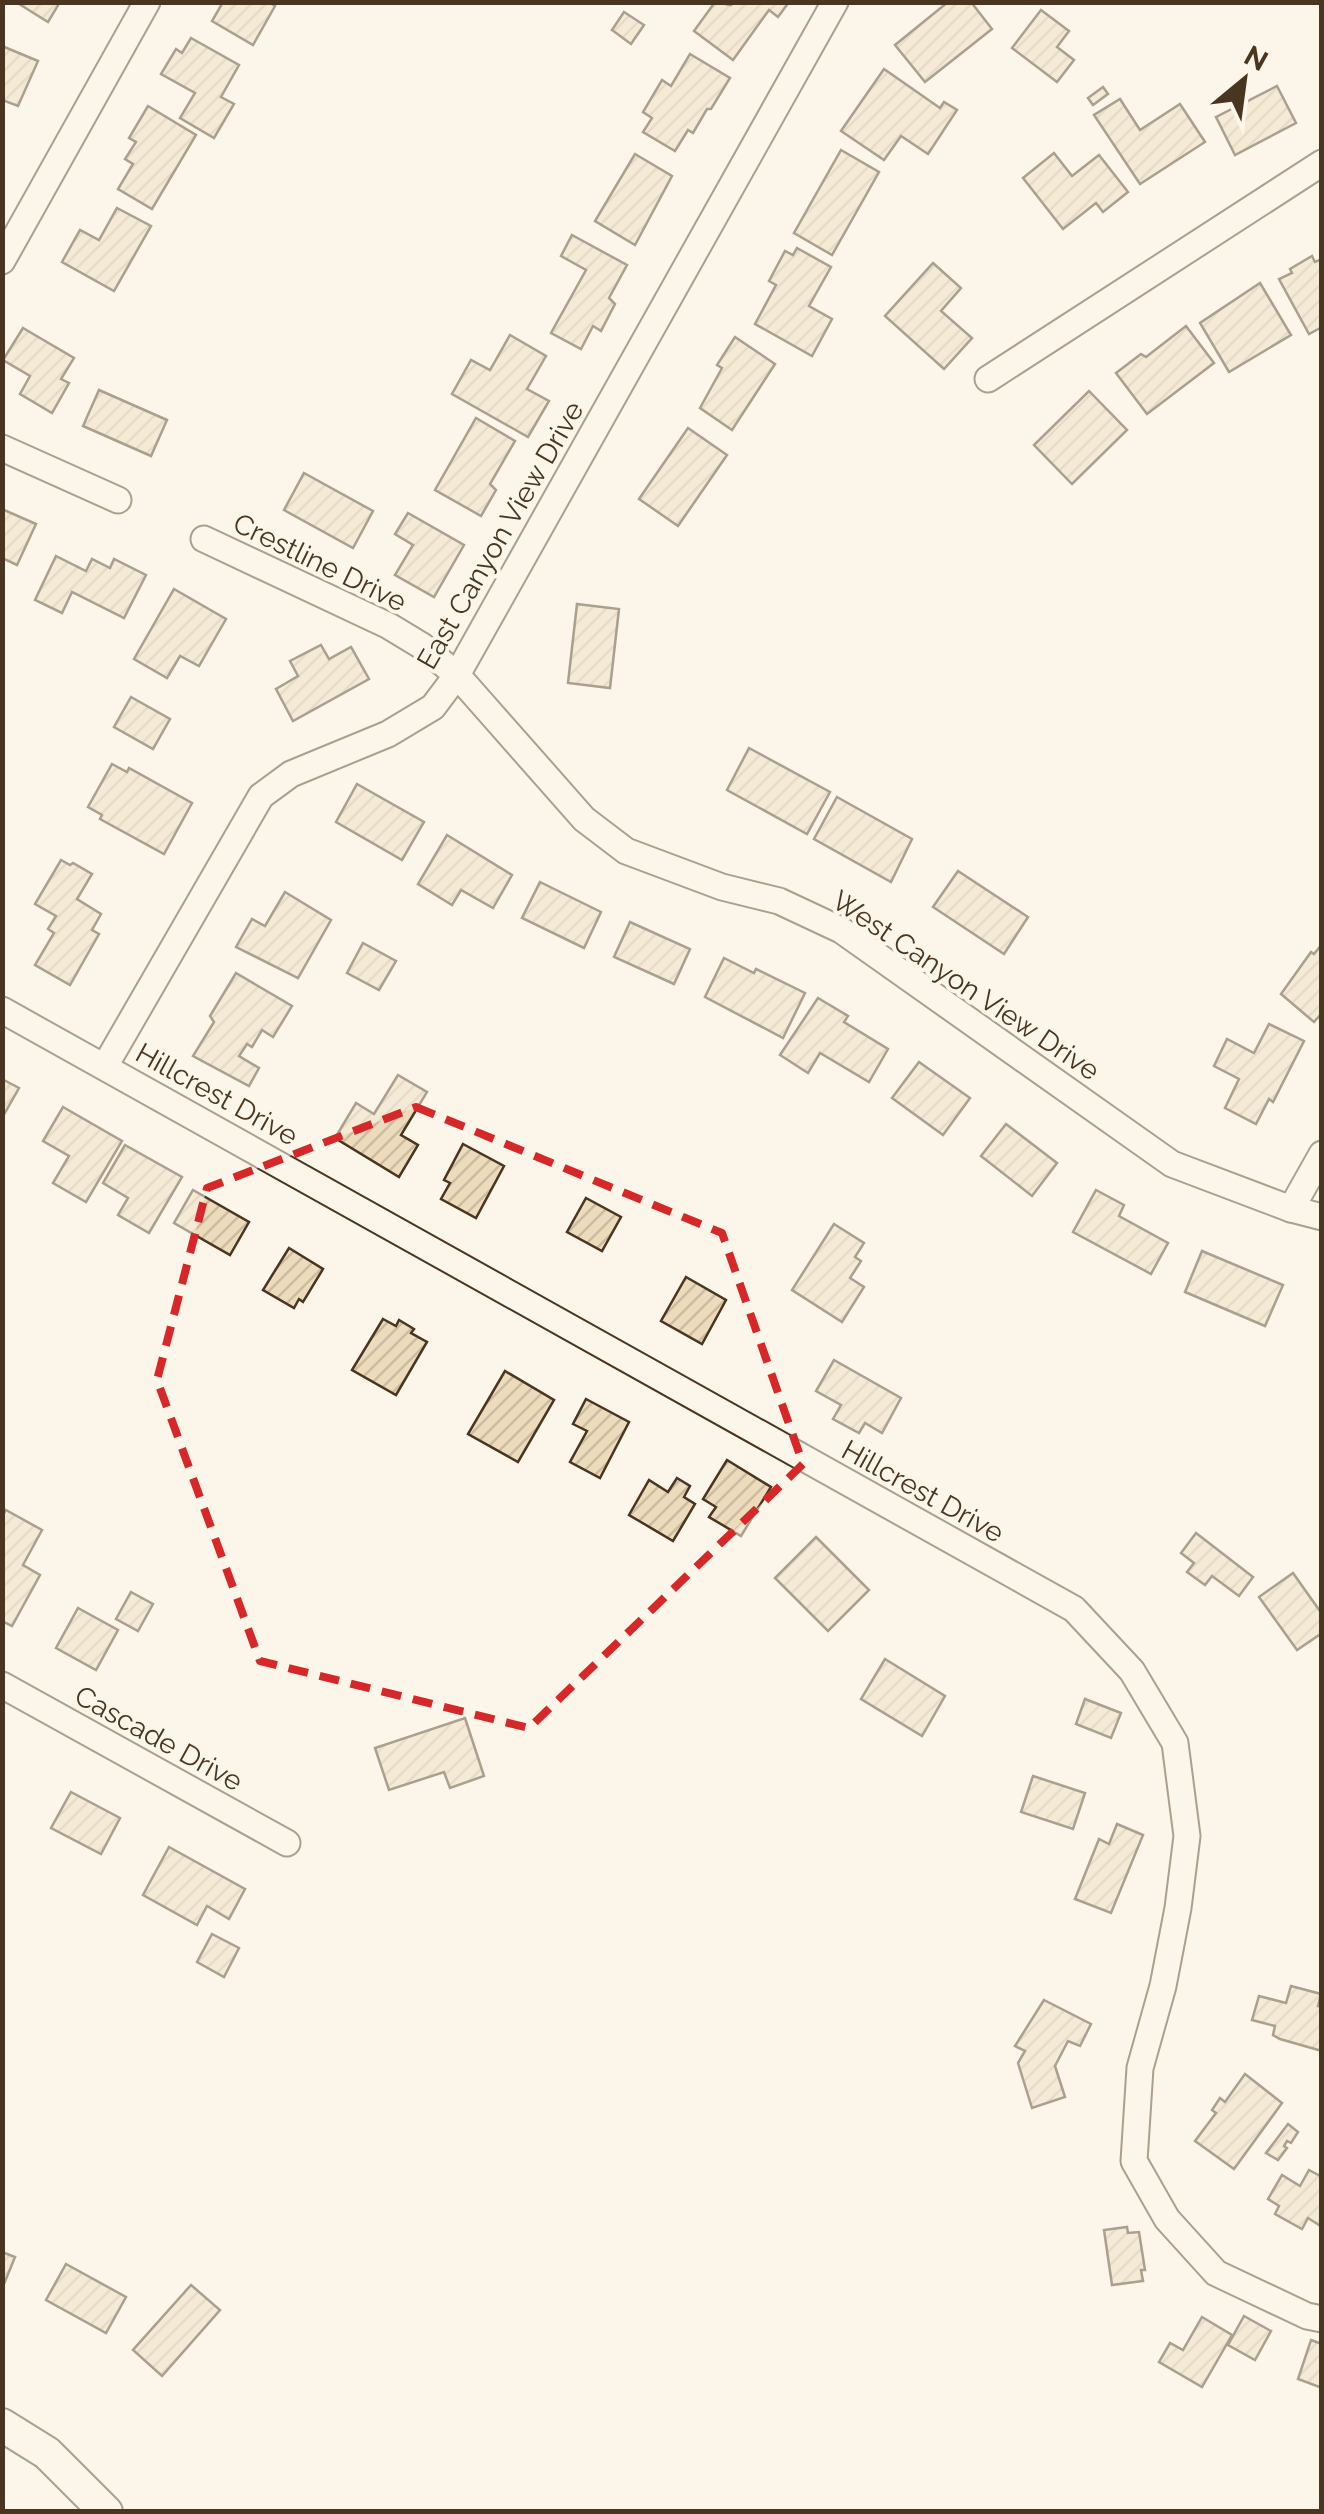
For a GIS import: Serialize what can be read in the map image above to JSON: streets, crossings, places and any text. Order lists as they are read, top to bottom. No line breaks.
{"streets":{"street":["East Canyon View Drive","Crestline Drive","West Canyon View Drive","Hillcrest Drive","Cascade Drive"]},"crossings":[["East Canyon View Drive","Crestline Drive"],["East Canyon View Drive","West Canyon View Drive"],["East Canyon View Drive","Hillcrest Drive"],["Crestline Drive","West Canyon View Drive"]],"north":"top right"}
